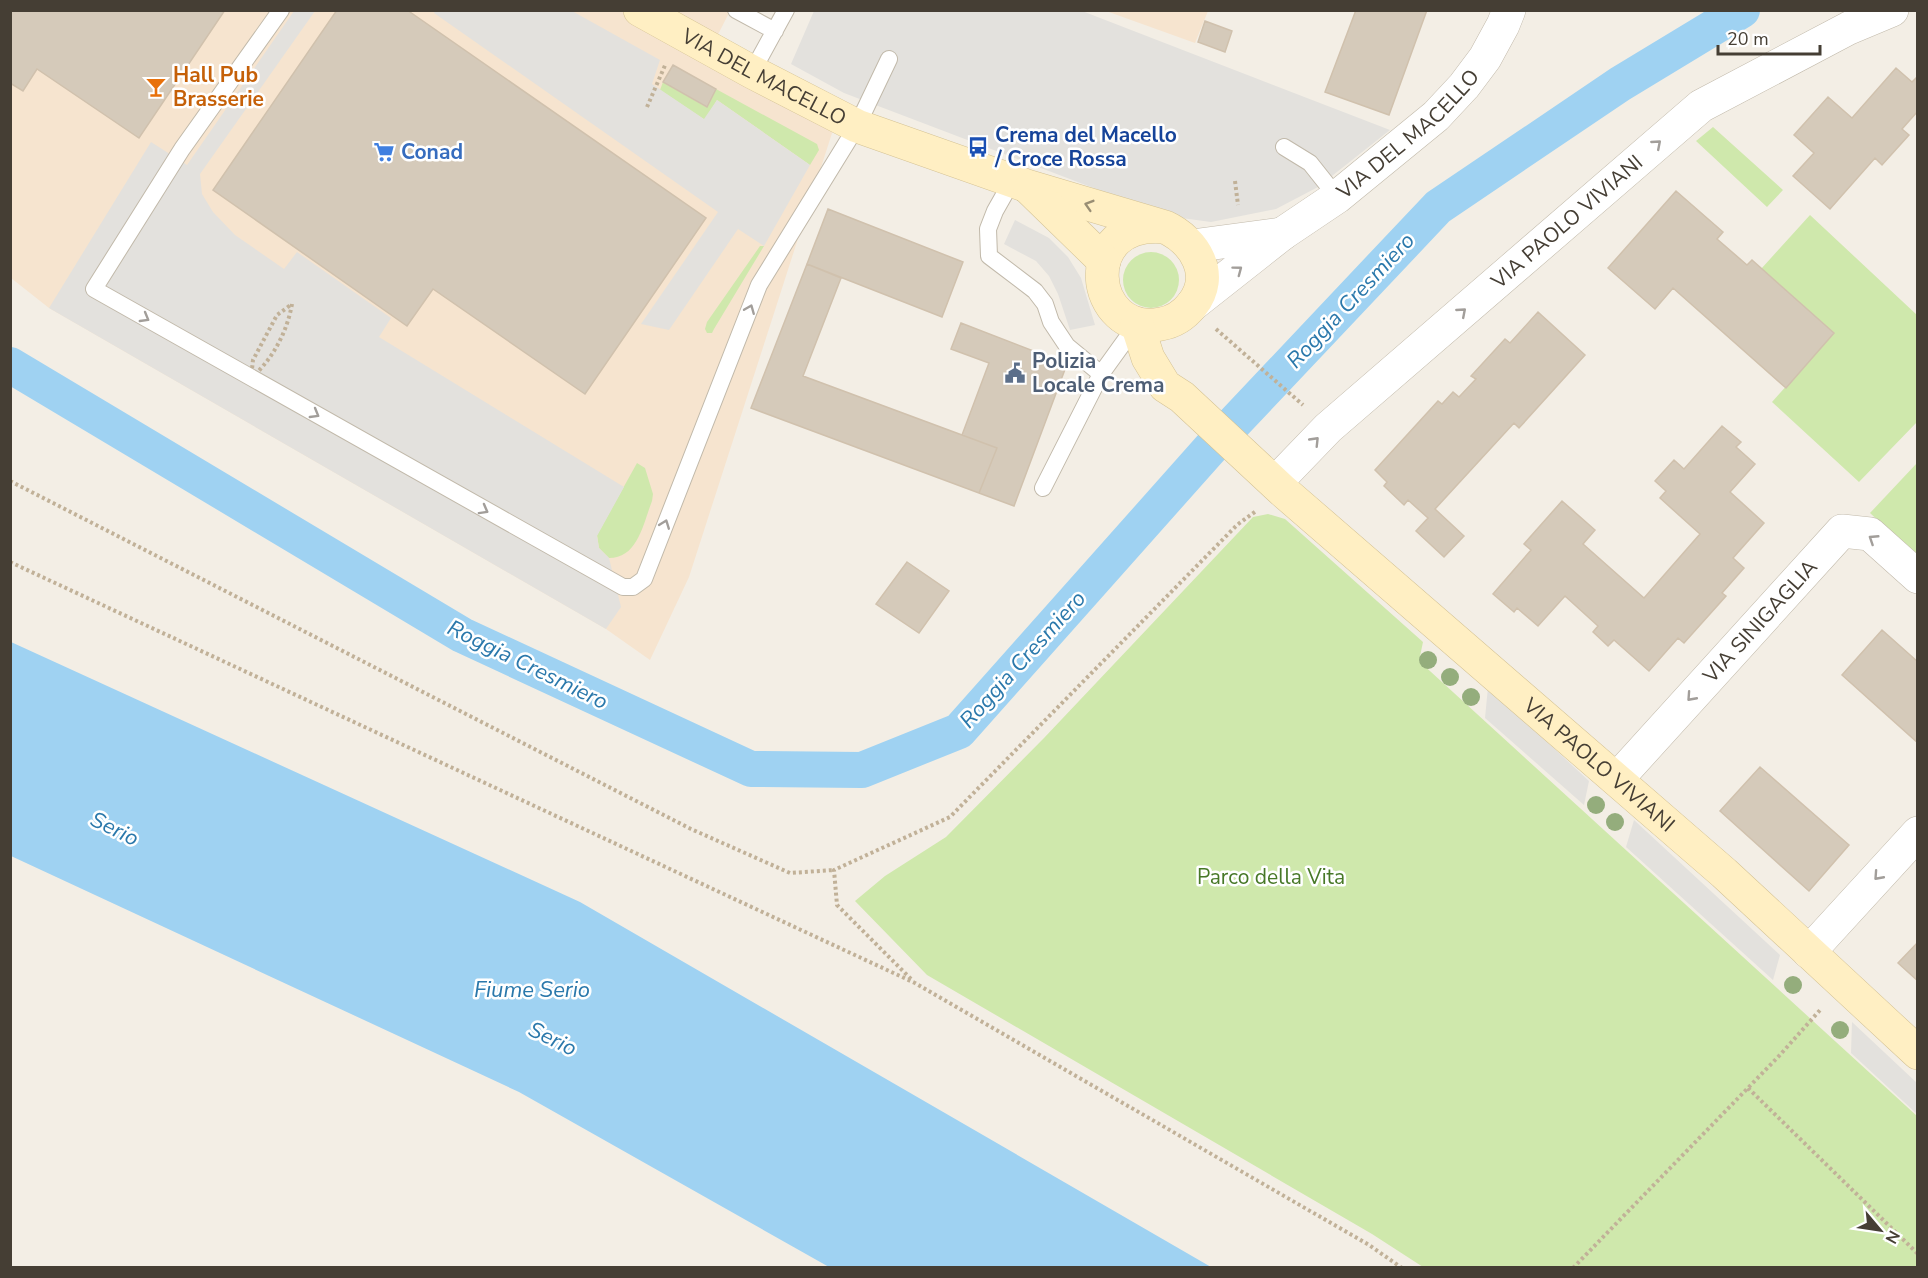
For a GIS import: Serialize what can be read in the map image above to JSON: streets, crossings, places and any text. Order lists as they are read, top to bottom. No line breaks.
{"streets":{"street":["VIA DEL MACELLO","VIA PAOLO VIVIANI","VIA SINIGAGLIA"]},"crossings":[["VIA DEL MACELLO","VIA PAOLO VIVIANI"],["VIA PAOLO VIVIANI","VIA SINIGAGLIA"]],"one_way":["VIA PAOLO VIVIANI"],"water":["Roggia Cresmiero","Serio","Fiume Serio"],"parks":["Parco della Vita"],"places":{"bar":["Hall Pub Brasserie"],"bus stop":["Crema del Macello / Croce Rossa"],"supermarket":["Conad"],"public building":["Polizia Locale Crema"]},"scale_bar":"20 m","north":"bottom right"}
